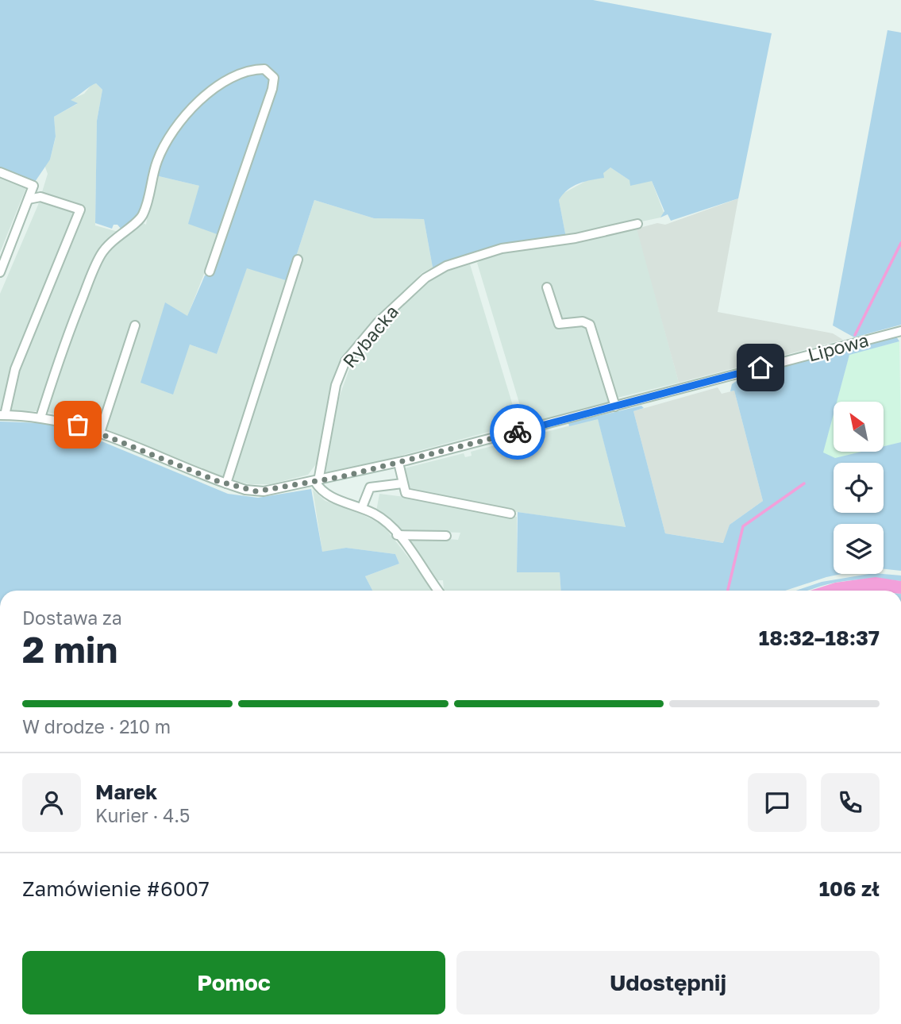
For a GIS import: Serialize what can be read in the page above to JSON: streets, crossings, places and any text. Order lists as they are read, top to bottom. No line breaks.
{"streets":{"street":["Rybacka","Lipowa"]},"crossings":[["Rybacka","Lipowa"]],"north":"top left","page":{"heading":["2 min","Dostawa za","18:32–18:37"],"panel":["Marek","Kurier · 4.5","Zamówienie #6007","106 zł"],"bar":"W drodze · 210 m","buttons":["Pomoc","Udostępnij"]}}
